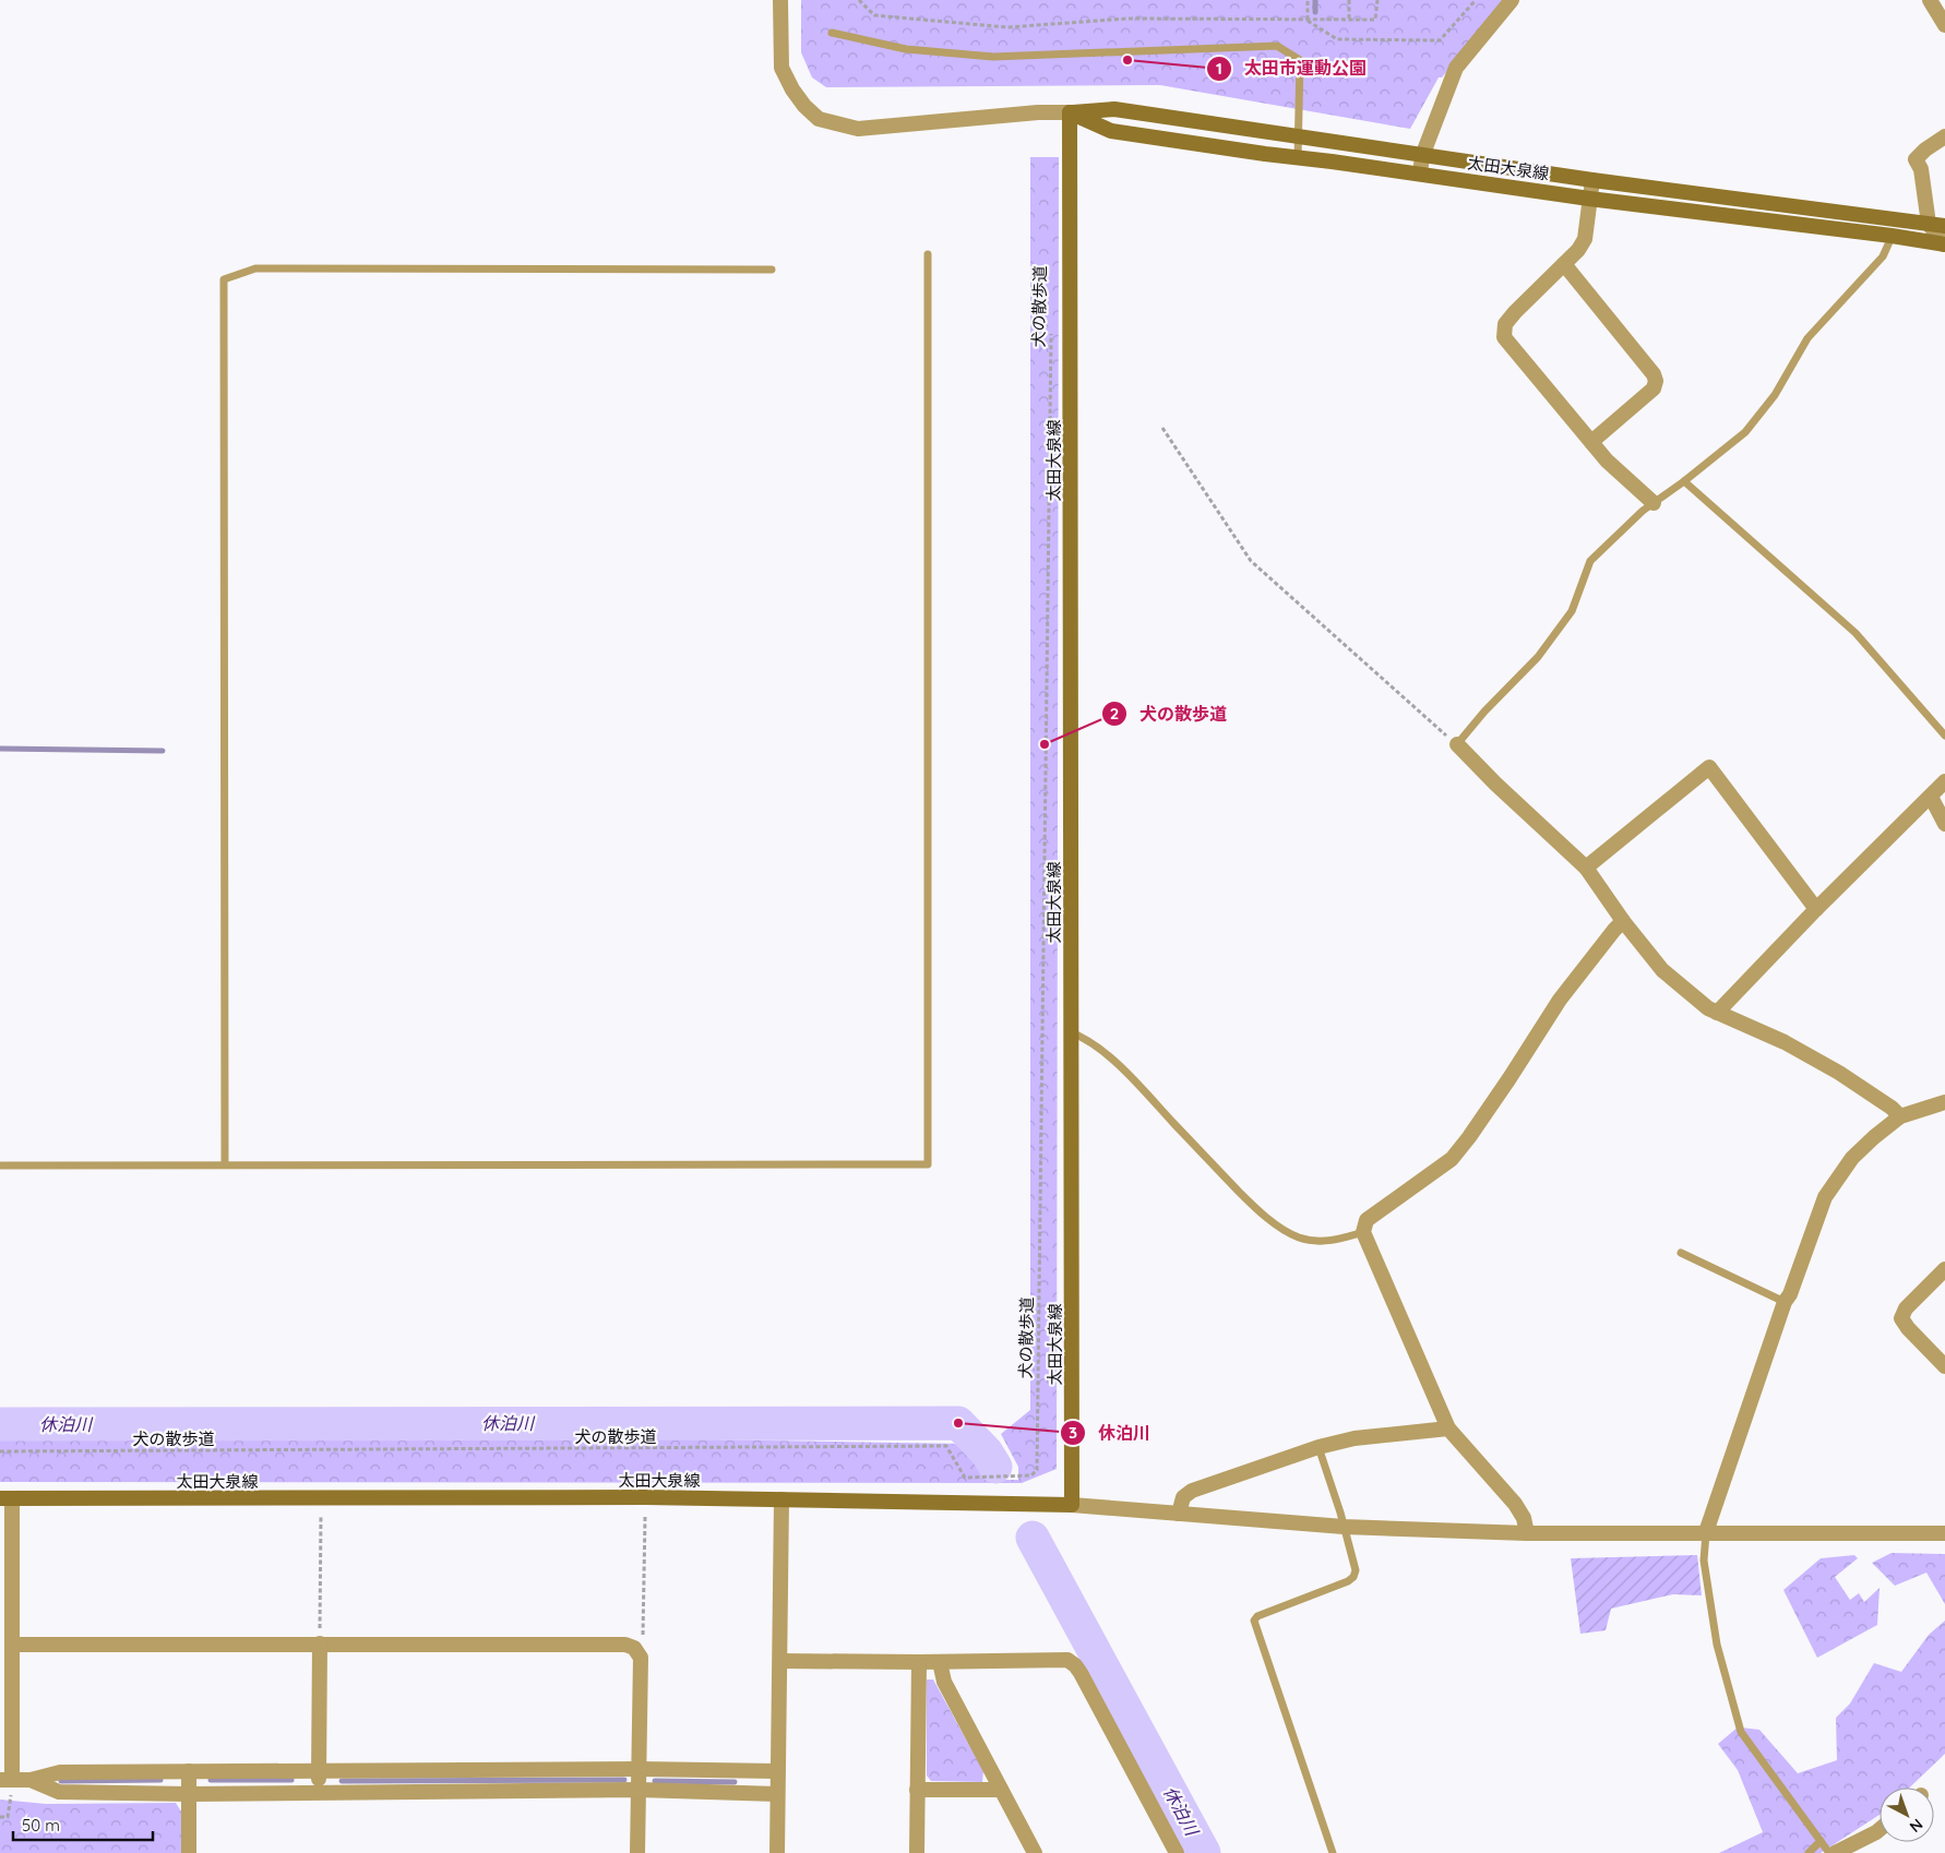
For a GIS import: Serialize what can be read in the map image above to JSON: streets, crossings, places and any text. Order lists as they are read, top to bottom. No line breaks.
{"streets":{"main road":["太田大泉線"],"path":["犬の散歩道"]},"water":["休泊川"],"places":["太田市運動公園","犬の散歩道","休泊川"],"scale_bar":"50 m","north":"bottom right"}
